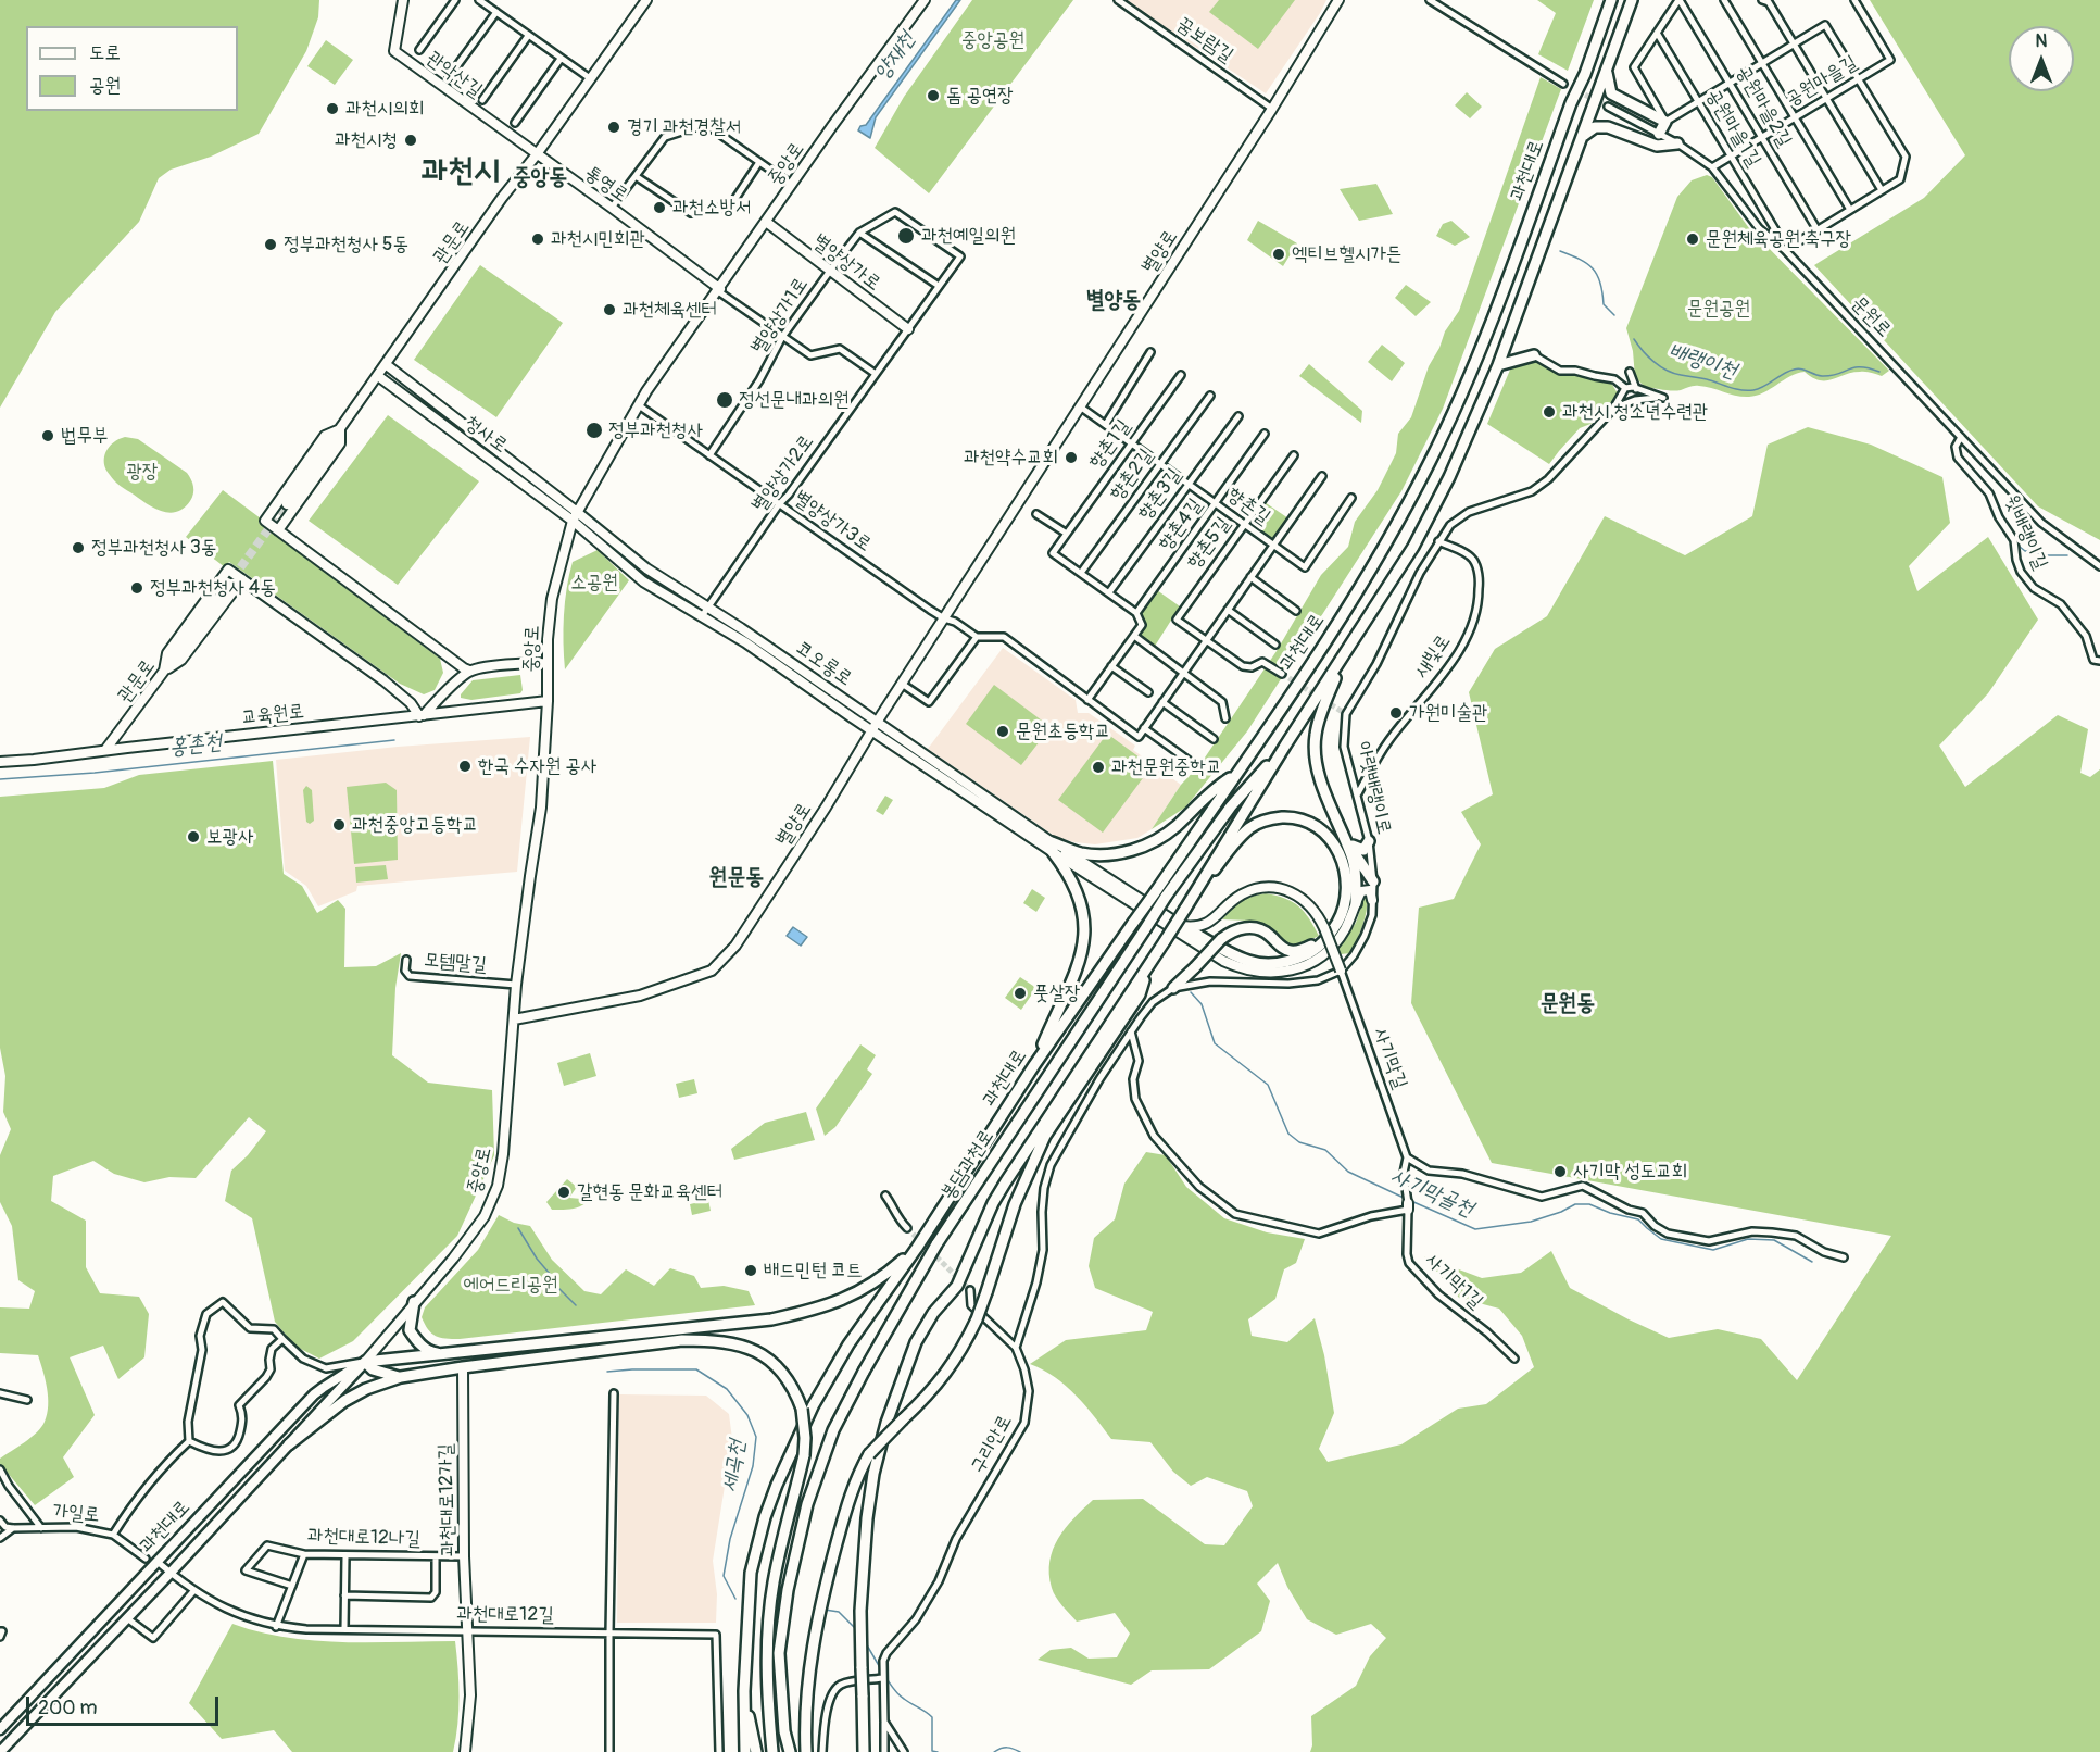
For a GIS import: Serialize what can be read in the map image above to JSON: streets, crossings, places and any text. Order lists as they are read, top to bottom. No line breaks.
{"streets":{"highway":["과천대로","봉담과천로"],"street":["꿈보람길","관악산길","공원마을길","공원마을2길","공원마을1길","중앙로","통영로","관문로","별양로","별양상가로","별양상가1로","문원로","청사로","향촌1길","별양상가2로","향촌2길","향촌3길","향촌길","별양상가3로","향촌4길","윗배랭이길","향촌5길","새빛로","코오롱로","교육원로","아랫배랭이로","모템말길","사기막길","사기막1길","구리안로","과천대로12가길","가일로","과천대로12나길","과천대로12길"]},"crossings":[["꿈보람길","별양로"],["관악산길","통영로"],["관악산길","관문로"],["공원마을길","공원마을2길"],["공원마을길","공원마을1길"],["공원마을길","문원로"],["공원마을1길","문원로"],["중앙로","과천대로"],["중앙로","통영로"],["중앙로","별양로"],["중앙로","별양상가로"],["중앙로","청사로"],["중앙로","별양상가3로"],["중앙로","코오롱로"],["중앙로","교육원로"],["중앙로","모템말길"],["과천대로","봉담과천로"],["과천대로","과천대로12길"],["통영로","관문로"],["관문로","청사로"],["관문로","교육원로"],["별양로","향촌길"],["별양로","별양상가3로"],["별양로","코오롱로"],["별양상가로","별양상가1로"],["별양상가로","별양상가2로"],["별양상가1로","별양상가2로"],["별양상가1로","별양상가3로"],["문원로","윗배랭이길"],["청사로","코오롱로"],["향촌1길","향촌2길"],["향촌1길","향촌길"],["별양상가2로","별양상가3로"],["별양상가2로","코오롱로"],["향촌2길","향촌길"],["향촌3길","향촌길"],["향촌길","향촌4길"],["향촌길","향촌5길"],["새빛로","아랫배랭이로"],["아랫배랭이로","사기막길"],["사기막길","사기막1길"],["과천대로12가길","과천대로12나길"],["과천대로12가길","과천대로12길"]],"districts":["과천시","중앙동","별양동","원문동","문원동"],"water":["양재천","배랭이천","홍촌천","사기막골천","세곡천"],"parks":["중앙공원","문원공원","광장","소공원","에어드리공원"],"places":["돔 공연장","과천시의회","경기 과천경찰서","과천시청","과천소방서","과천예일의원","과천시민회관","문원체육공원 축구장","정부과천청사 5동","엑티브헬시가든","과천체육센터","정선문내과의원","과천시 청소년수련관","정부과천청사","법무부","과천약수교회","정부과천청사 3동","정부과천청사 4동","가원미술관","문원초등학교","한국 수자원 공사","과천문원중학교","과천중앙고등학교","보광사","풋살장","사기막 성도교회","갈현동 문화교육센터","배드민턴 코트"],"legend":["도로","공원"],"scale_bar":"200 m","north":"top"}
